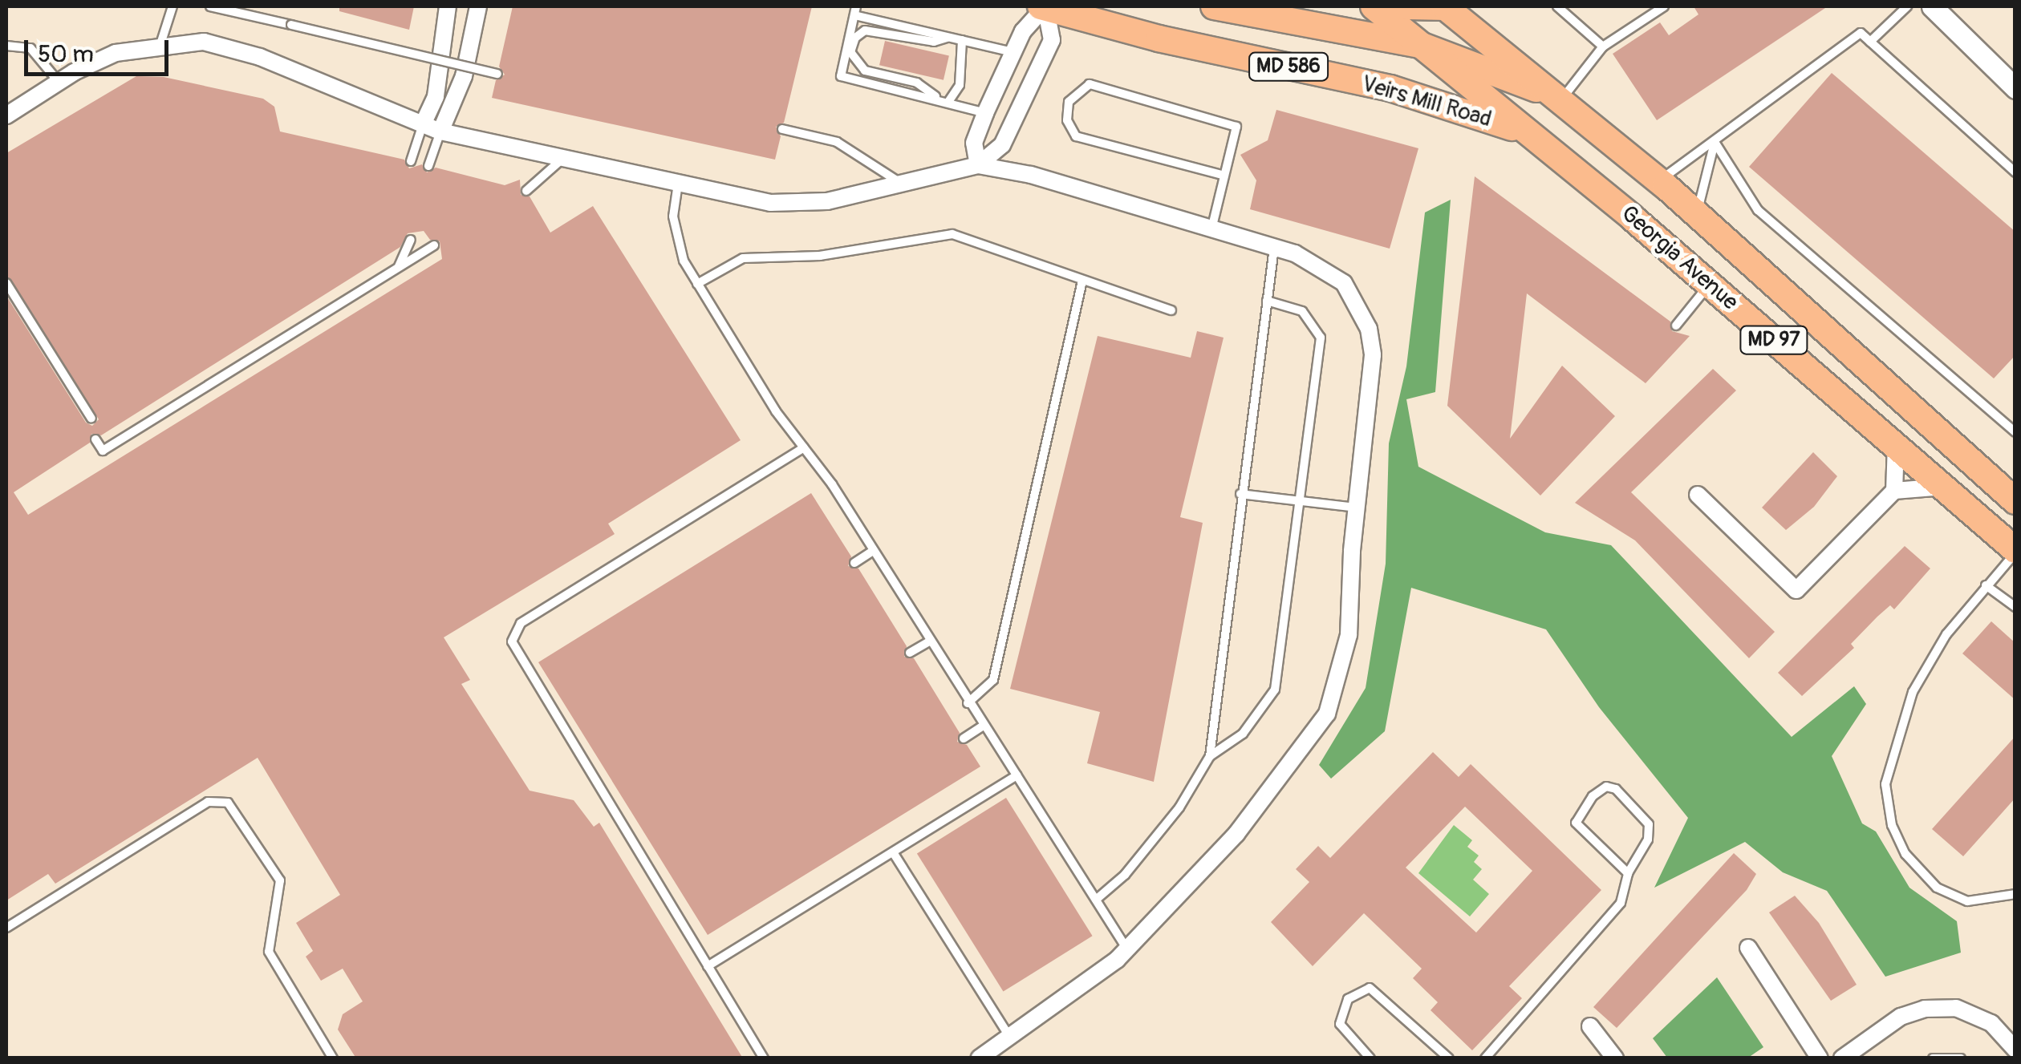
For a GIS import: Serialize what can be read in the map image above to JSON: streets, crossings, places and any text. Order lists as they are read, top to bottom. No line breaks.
{"streets":{"main road":["MD 586","Veirs Mill Road","Georgia Avenue","MD 97"]},"crossings":[["Veirs Mill Road","Georgia Avenue"]],"scale_bar":"50 m"}
